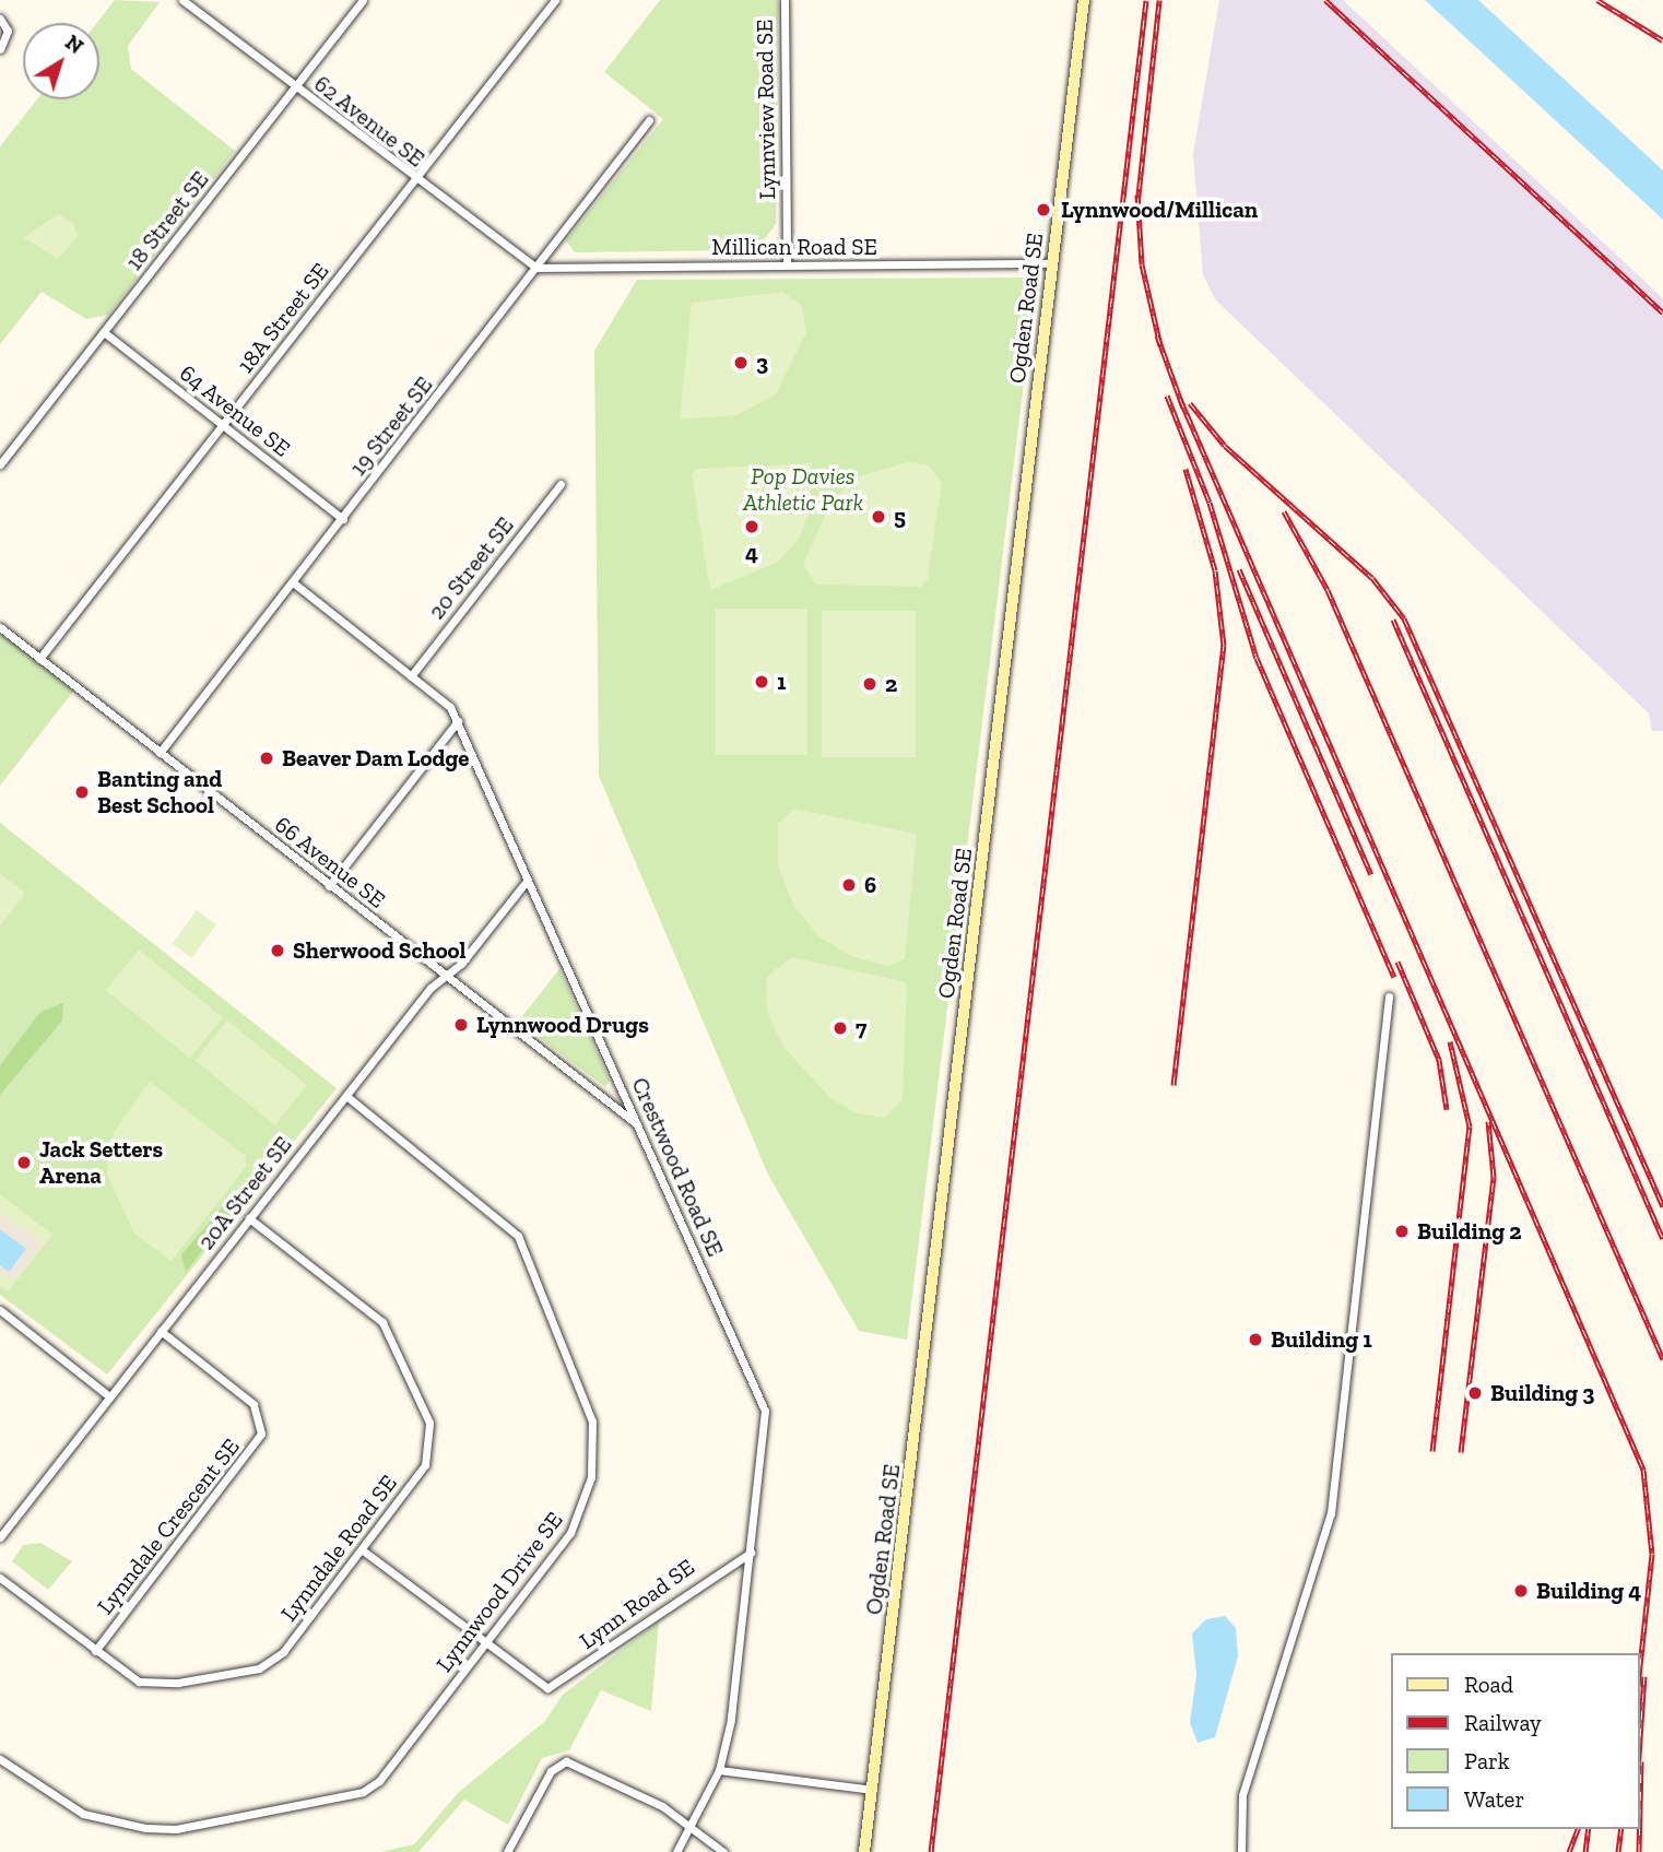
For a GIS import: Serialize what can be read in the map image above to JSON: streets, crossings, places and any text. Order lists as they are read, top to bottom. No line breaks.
{"streets":{"street":["Lynnview Road SE","62 Avenue SE","18 Street SE","Millican Road SE","Ogden Road SE","18A Street SE","64 Avenue SE","19 Street SE","20 Street SE","66 Avenue SE","Crestwood Road SE","20A Street SE","Lynndale Crescent SE","Lynndale Road SE","Lynnwood Drive SE","Lynn Road SE"]},"crossings":[["Lynnview Road SE","Millican Road SE"],["62 Avenue SE","18 Street SE"],["62 Avenue SE","Millican Road SE"],["62 Avenue SE","18A Street SE"],["62 Avenue SE","19 Street SE"],["18 Street SE","64 Avenue SE"],["Millican Road SE","Ogden Road SE"],["Millican Road SE","19 Street SE"],["18A Street SE","64 Avenue SE"],["18A Street SE","66 Avenue SE"],["64 Avenue SE","19 Street SE"],["19 Street SE","66 Avenue SE"],["19 Street SE","Crestwood Road SE"],["20 Street SE","Crestwood Road SE"],["66 Avenue SE","Crestwood Road SE"],["66 Avenue SE","20A Street SE"],["Crestwood Road SE","20A Street SE"],["Crestwood Road SE","Lynn Road SE"],["20A Street SE","Lynndale Crescent SE"],["20A Street SE","Lynndale Road SE"],["20A Street SE","Lynnwood Drive SE"],["Lynndale Crescent SE","Lynndale Road SE"],["Lynnwood Drive SE","Lynn Road SE"]],"parks":["Pop Davies Athletic Park"],"places":["Lynnwood/Millican","3","5","4","1","2","Beaver Dam Lodge","Banting and Best School","6","Sherwood School","Lynnwood Drugs","7","Jack Setters Arena","Building 2","Building 1","Building 3","Building 4"],"legend":["Road","Railway","Park","Water"],"north":"top right"}
